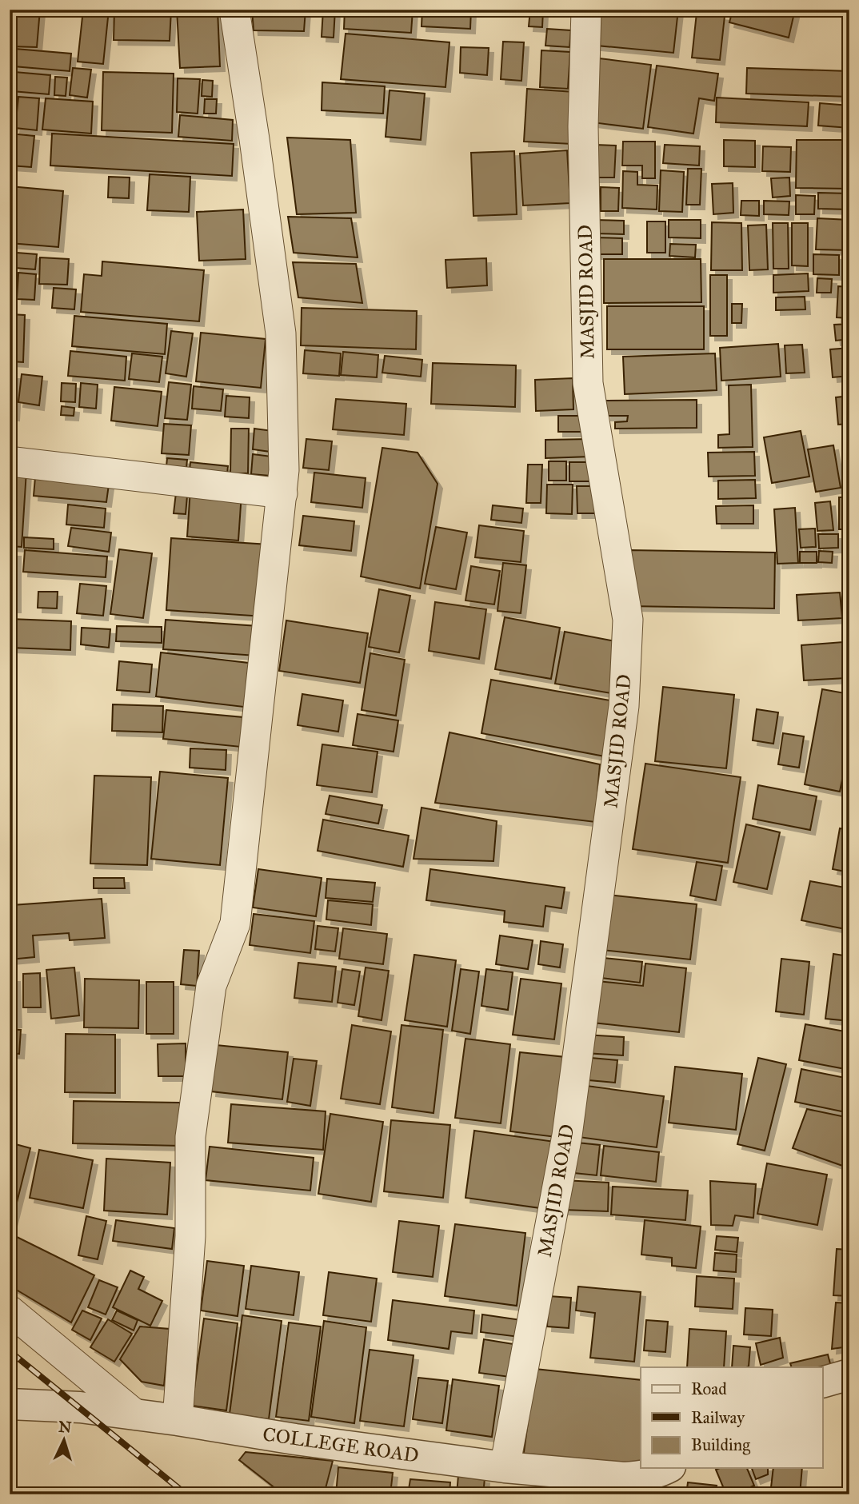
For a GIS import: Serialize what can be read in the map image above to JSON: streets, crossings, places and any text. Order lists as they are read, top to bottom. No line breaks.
{"streets":{"street":["MASJID ROAD","COLLEGE ROAD"]},"crossings":[["MASJID ROAD","COLLEGE ROAD"]],"legend":["Road","Railway","Building"],"north":"top"}
